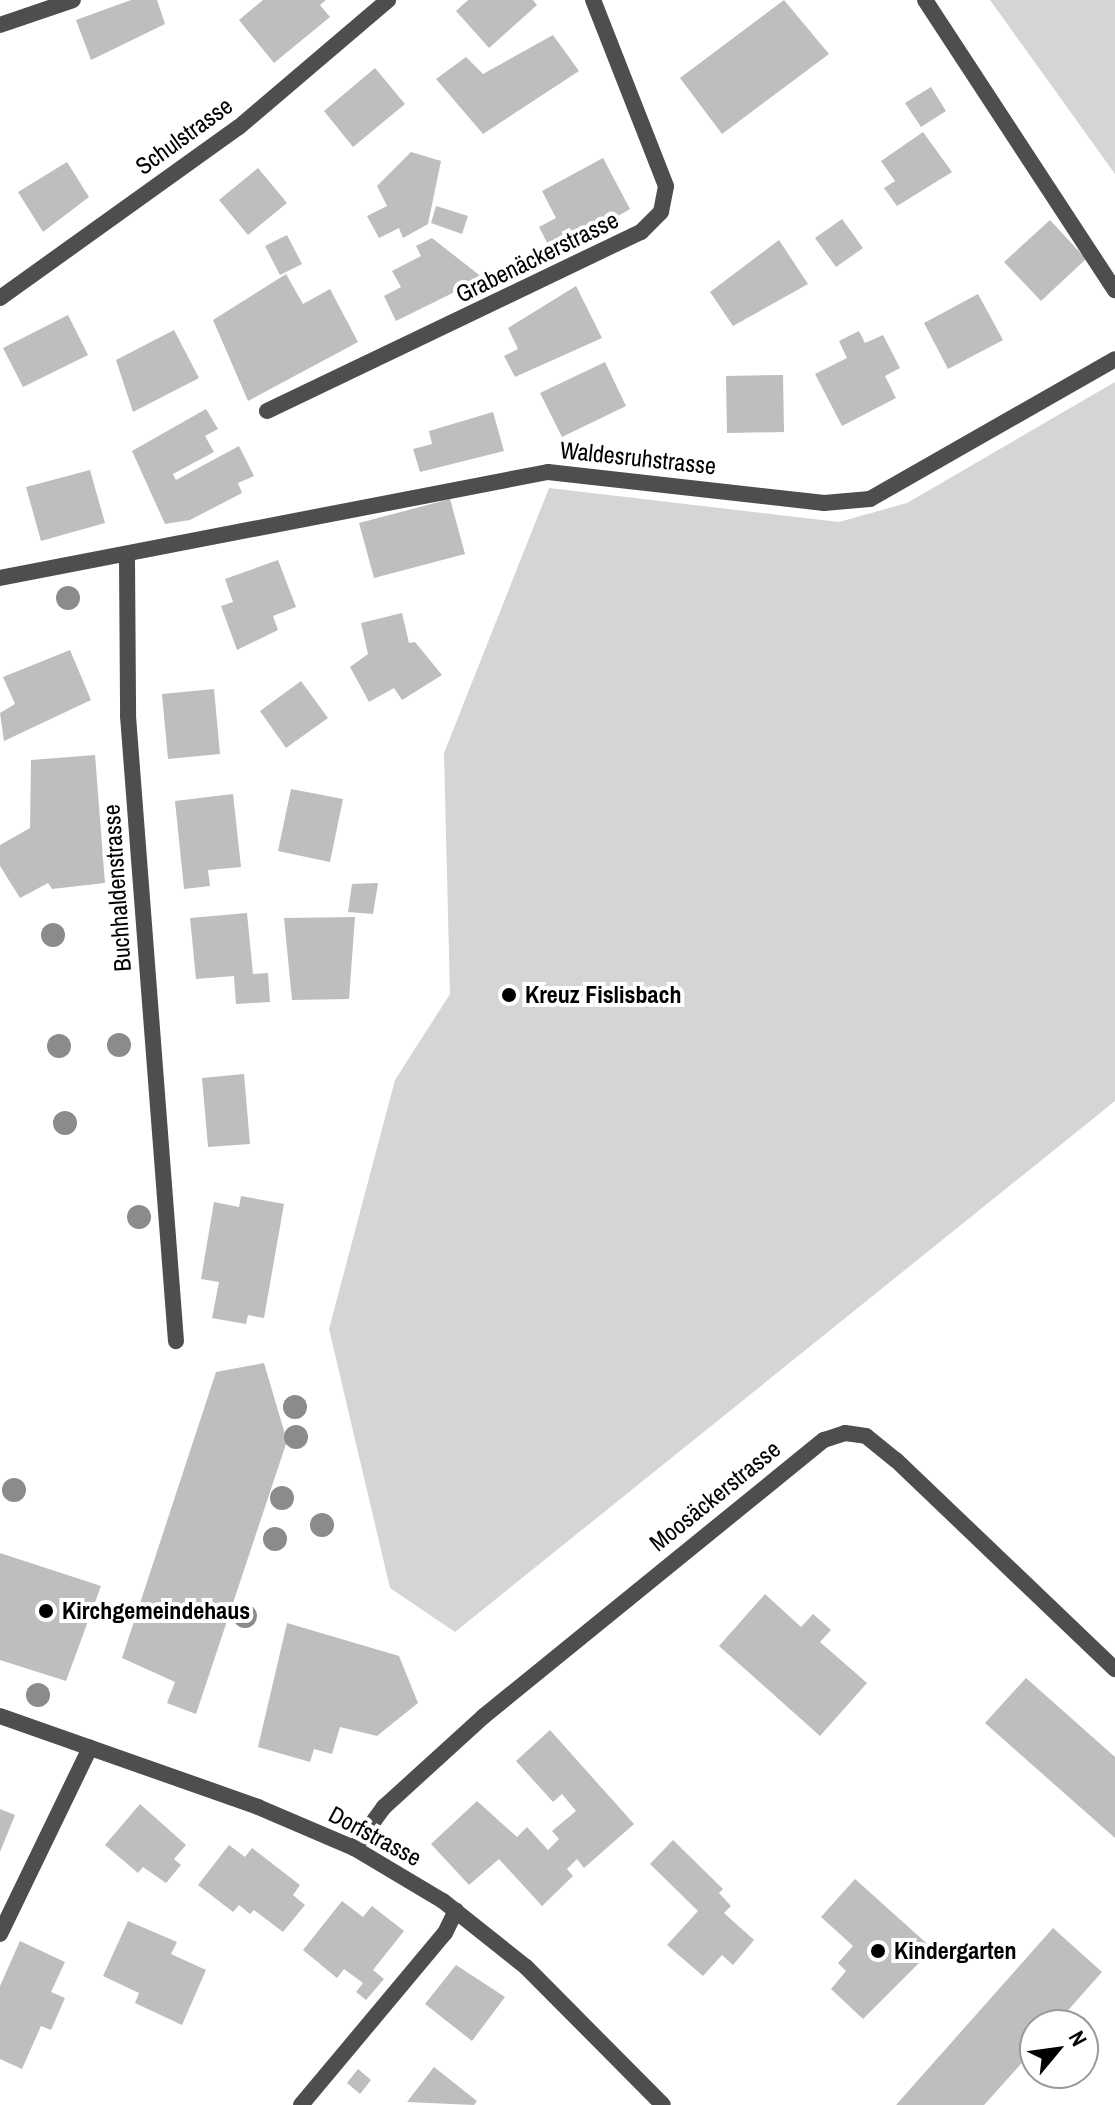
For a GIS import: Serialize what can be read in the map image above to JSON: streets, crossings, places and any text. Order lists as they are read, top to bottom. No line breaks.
{"streets":{"street":["Schulstrasse","Grabenäckerstrasse","Waldesruhstrasse","Buchhaldenstrasse","Moosäckerstrasse","Dorfstrasse"]},"crossings":[["Waldesruhstrasse","Buchhaldenstrasse"],["Moosäckerstrasse","Dorfstrasse"]],"places":["Kreuz Fislisbach","Kirchgemeindehaus","Kindergarten"],"north":"top right"}
